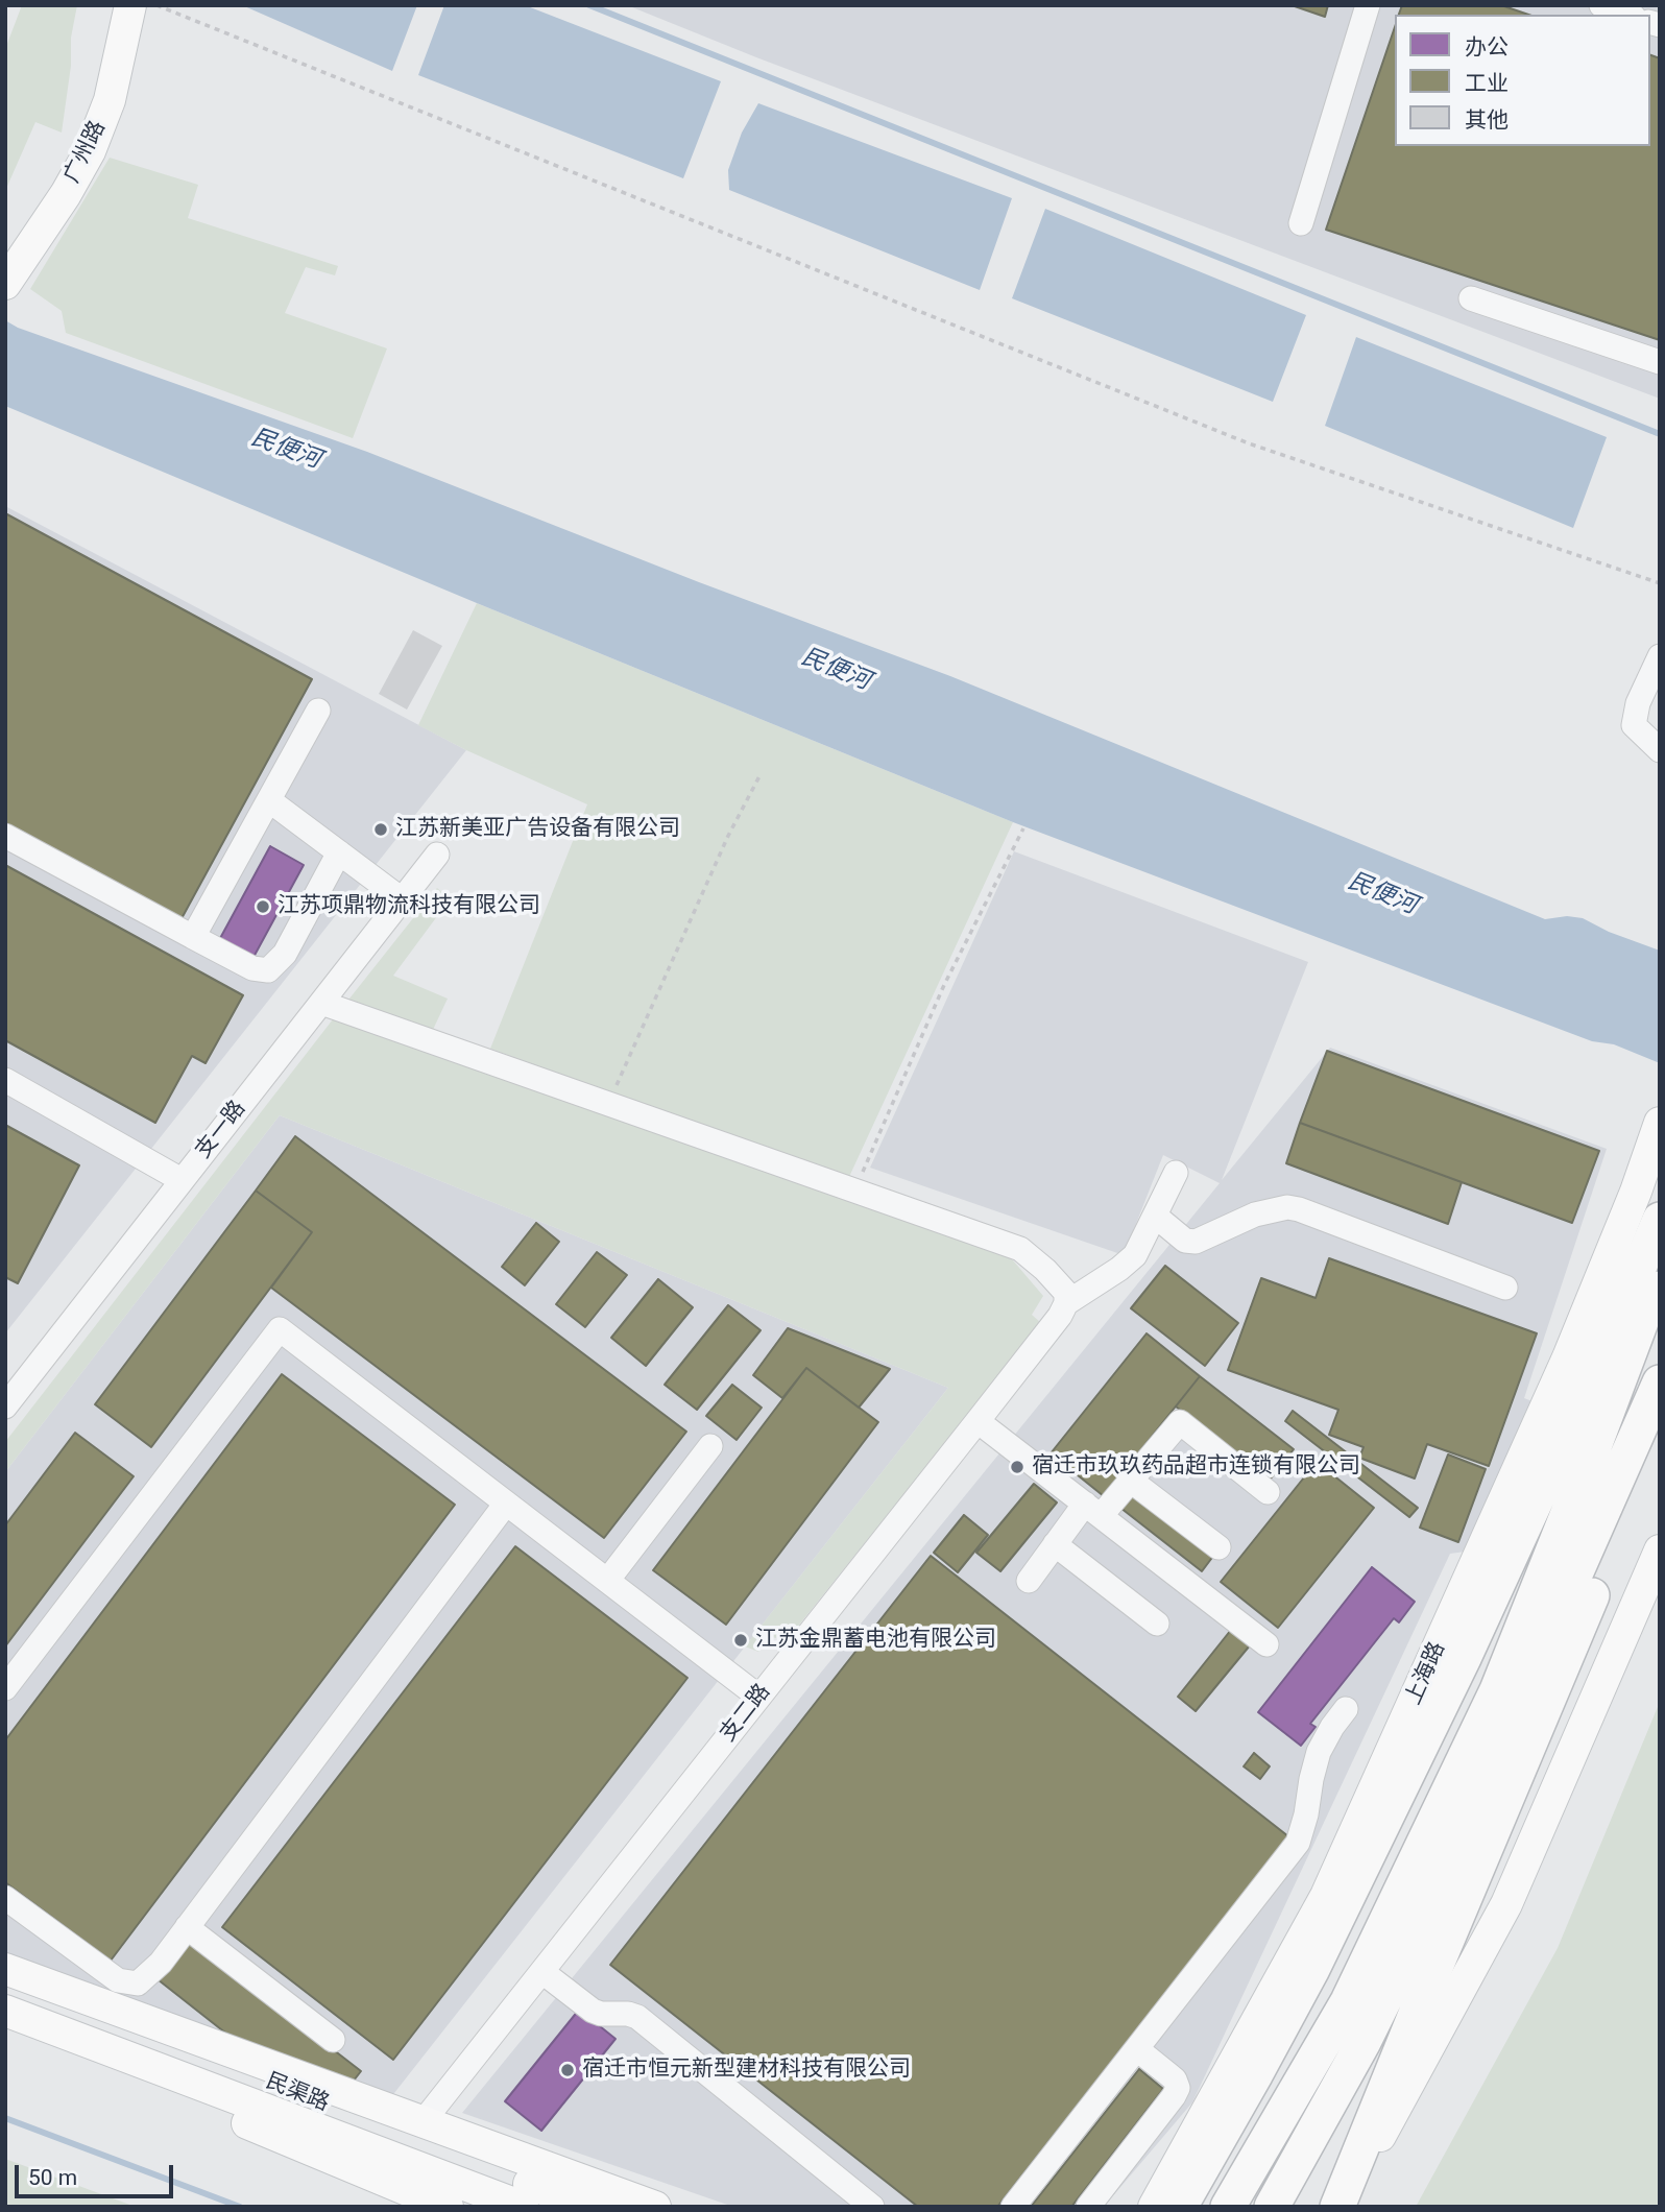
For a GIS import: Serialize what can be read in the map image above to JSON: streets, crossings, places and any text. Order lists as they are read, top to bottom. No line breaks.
{"streets":{"main road":["广州路","上海路","民渠路"],"street":["支一路","支二路"]},"crossings":[["支二路","民渠路"]],"water":["民便河"],"places":["江苏新美亚广告设备有限公司","江苏项鼎物流科技有限公司","宿迁市玖玖药品超市连锁有限公司","江苏金鼎蓄电池有限公司","宿迁市恒元新型建材科技有限公司"],"legend":["办公","工业","其他"],"scale_bar":"50 m"}
